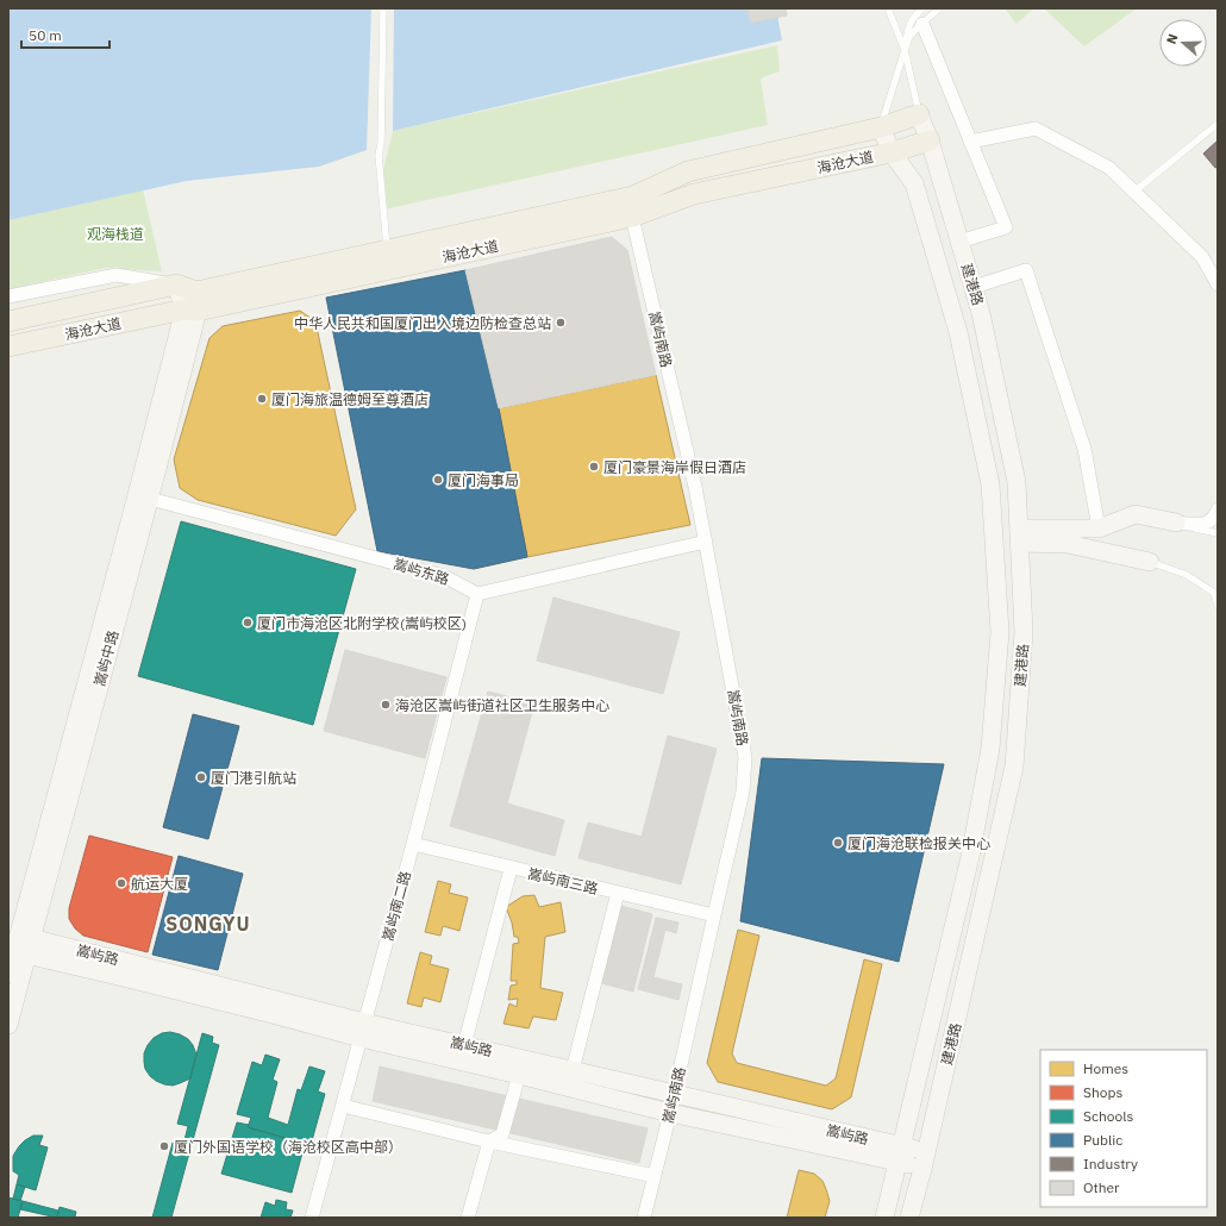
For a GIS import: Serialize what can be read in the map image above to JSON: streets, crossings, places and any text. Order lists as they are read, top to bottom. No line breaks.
{"streets":{"main road":["海沧大道"],"street":["建港路","嵩屿南路","嵩屿东路","嵩屿中路","嵩屿南三路","嵩屿南二路","嵩屿路"]},"crossings":[["海沧大道","建港路"],["海沧大道","嵩屿南路"],["海沧大道","嵩屿中路"],["建港路","嵩屿路"],["嵩屿南路","嵩屿南三路"],["嵩屿南路","嵩屿路"],["嵩屿东路","嵩屿中路"],["嵩屿东路","嵩屿南二路"],["嵩屿中路","嵩屿路"],["嵩屿南三路","嵩屿南二路"],["嵩屿南二路","嵩屿路"]],"districts":["SONGYU"],"parks":["观海栈道"],"places":["中华人民共和国厦门出入境边防检查总站","厦门海旅温德姆至尊酒店","厦门豪景海岸假日酒店","厦门海事局","厦门市海沧区北附学校(嵩屿校区)","海沧区嵩屿街道社区卫生服务中心","厦门港引航站","厦门海沧联检报关中心","航运大厦","厦门外国语学校（海沧校区高中部）"],"legend":["Homes","Shops","Schools","Public","Industry","Other"],"scale_bar":"50 m","north":"left"}
